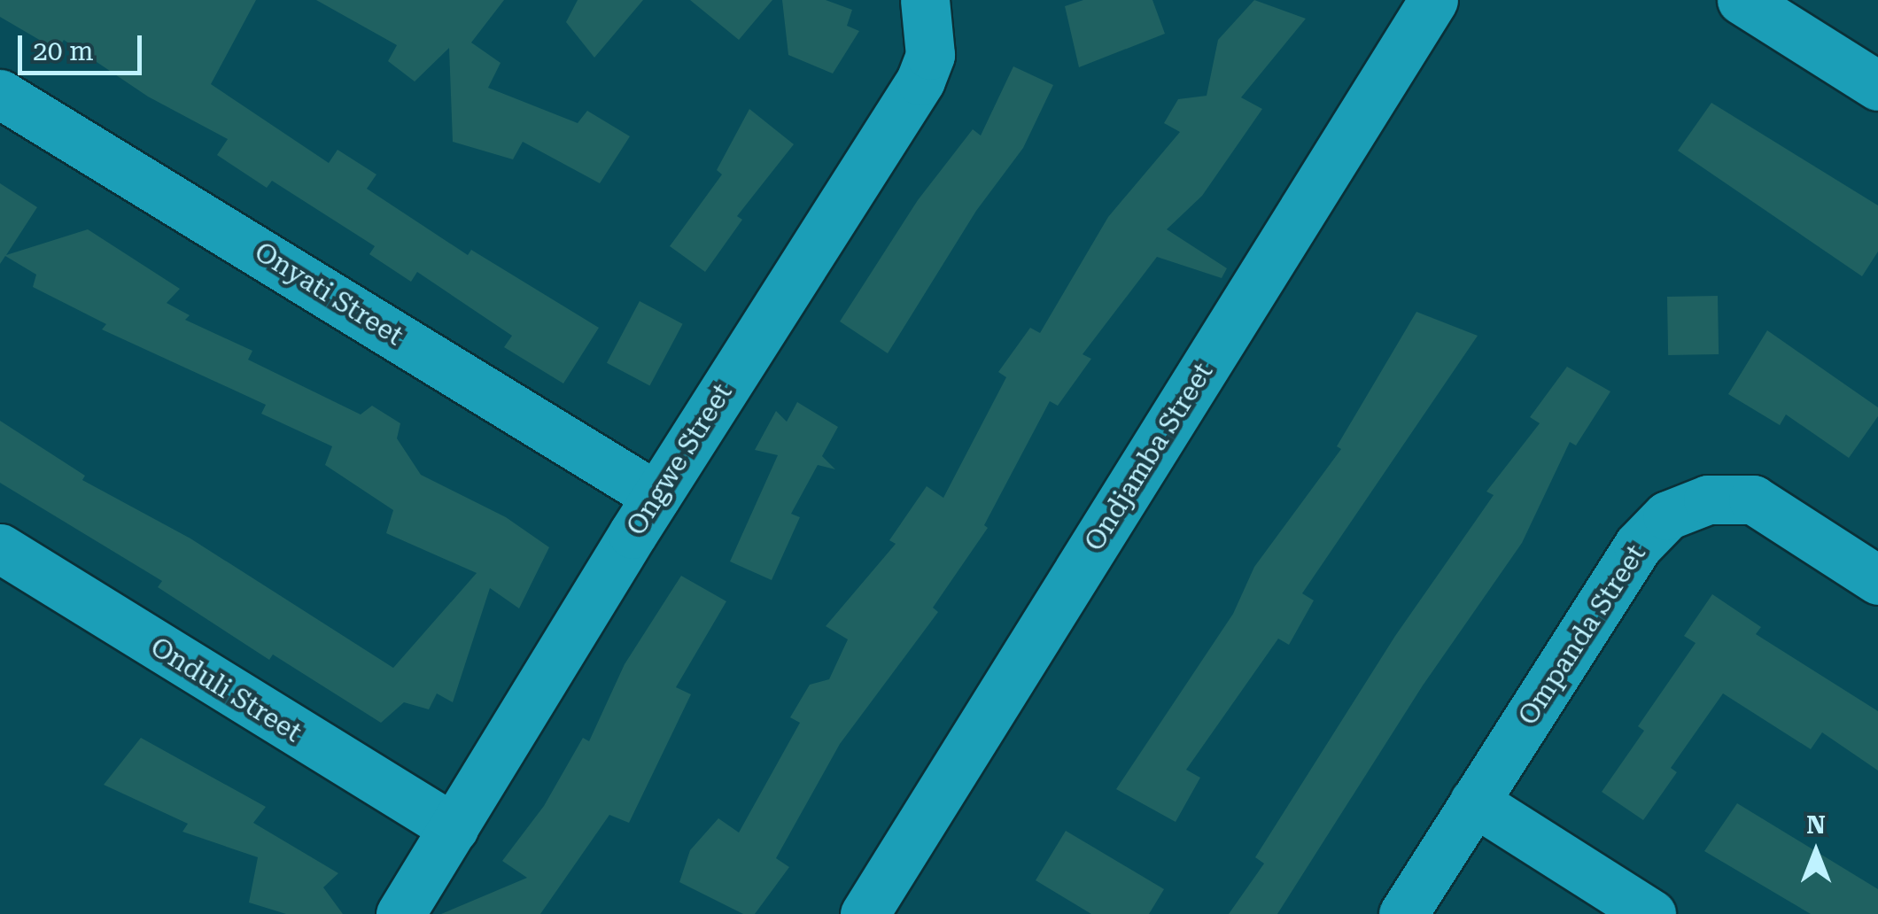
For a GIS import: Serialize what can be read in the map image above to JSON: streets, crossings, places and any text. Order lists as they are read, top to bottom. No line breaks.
{"streets":{"street":["Onyati Street","Ondjamba Street","Ongwe Street","Ompanda Street","Onduli Street"]},"crossings":[["Onyati Street","Ongwe Street"],["Ongwe Street","Onduli Street"]],"scale_bar":"20 m","north":"top"}
